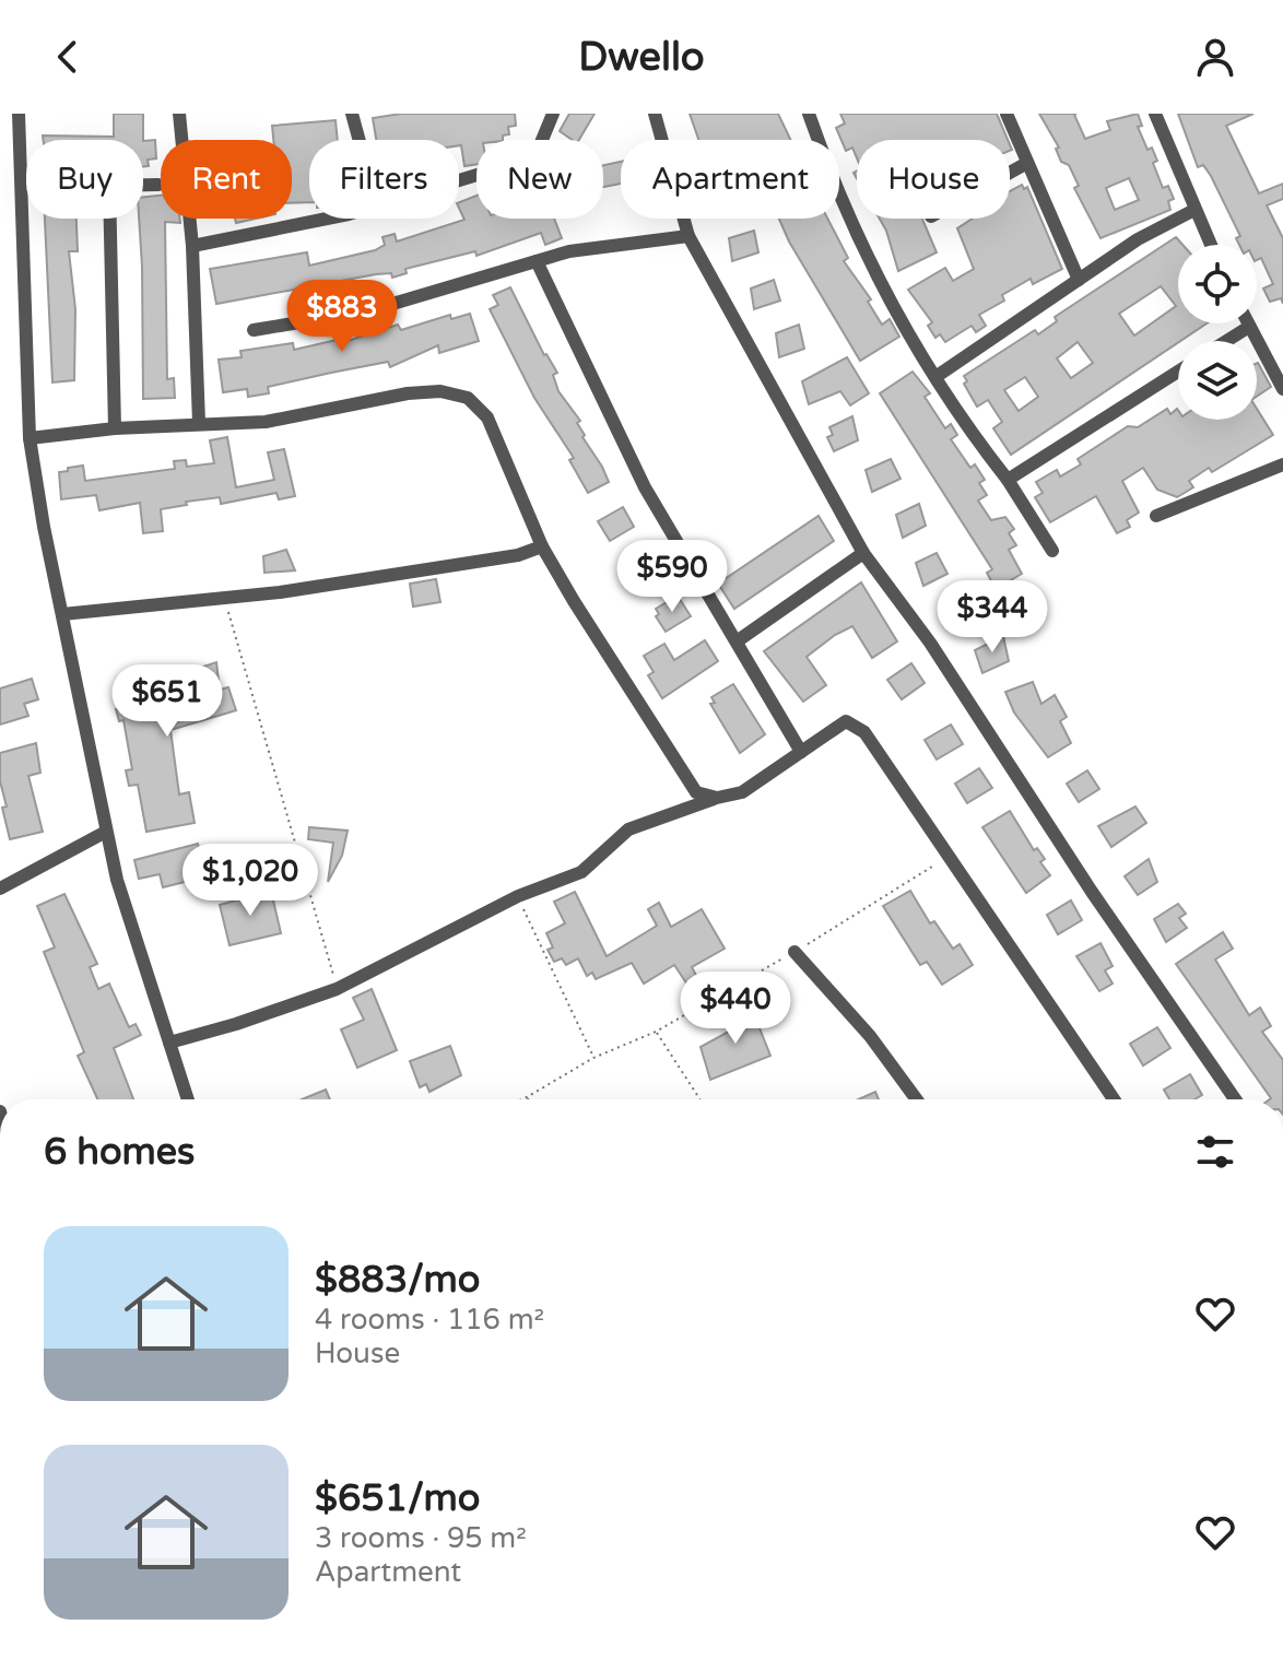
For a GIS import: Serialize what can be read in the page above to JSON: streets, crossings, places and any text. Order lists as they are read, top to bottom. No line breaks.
{"page":{"header":"Dwello","chip":["Buy","Rent","Filters","New","Apartment","House"],"price":["$883","$590","$344","$651","$1,020","$440"],"heading":"6 homes","list":[{"name":"$883/mo","note":"4 rooms · 116 m² · House"},{"name":"$651/mo","note":"3 rooms · 95 m² · Apartment"}]}}
